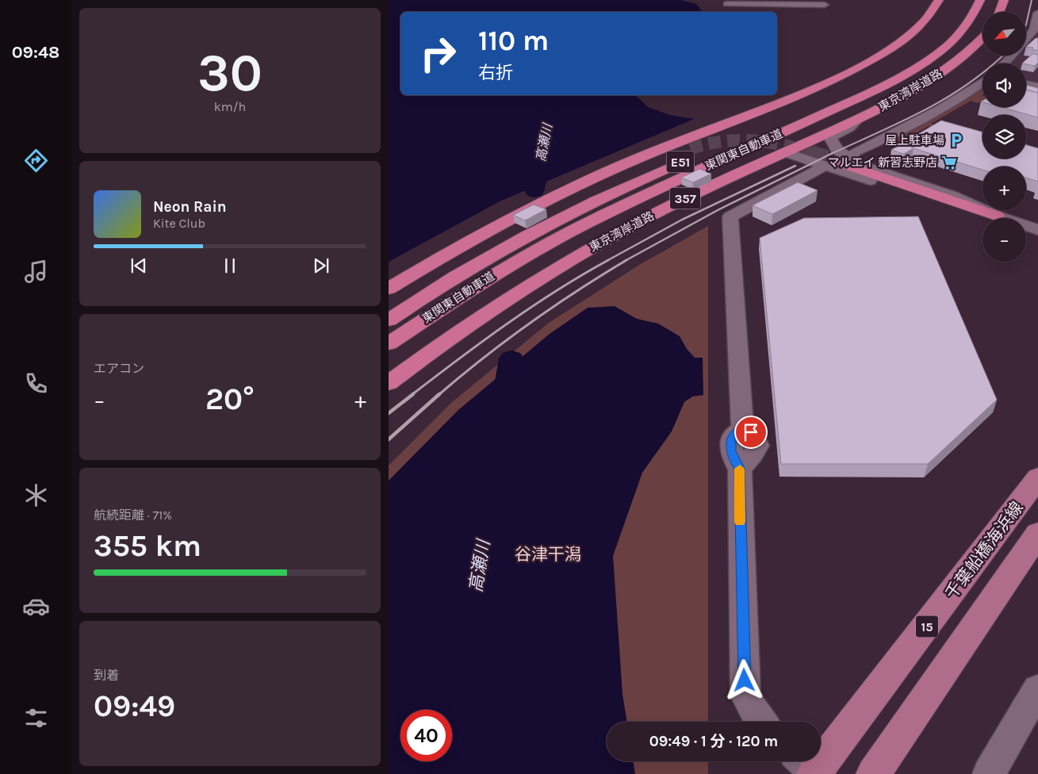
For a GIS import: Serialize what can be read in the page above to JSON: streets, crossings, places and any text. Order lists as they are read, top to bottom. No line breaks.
{"streets":{"highway":["東京湾岸道路","東関東自動車道","E51","357"],"main road":["千葉船橋海浜線","15"]},"water":["高瀬川"],"parks":["谷津干潟"],"places":{"parking":["屋上駐車場"],"supermarket":["マルエイ 新習志野店"]},"north":"bottom left","page":{"tabs":"09:48","tile":[["30","km/h"],"エアコン",["航続距離 · 71%","355 km"],["到着","09:49"]],"map_buttons":["+","−"],"turn":["110 m","右折"],"song":["Neon Rain","Kite Club"],"heat":["−","20°","+"],"limit":"40","trip":"09:49 · 1 分 · 120 m"}}
